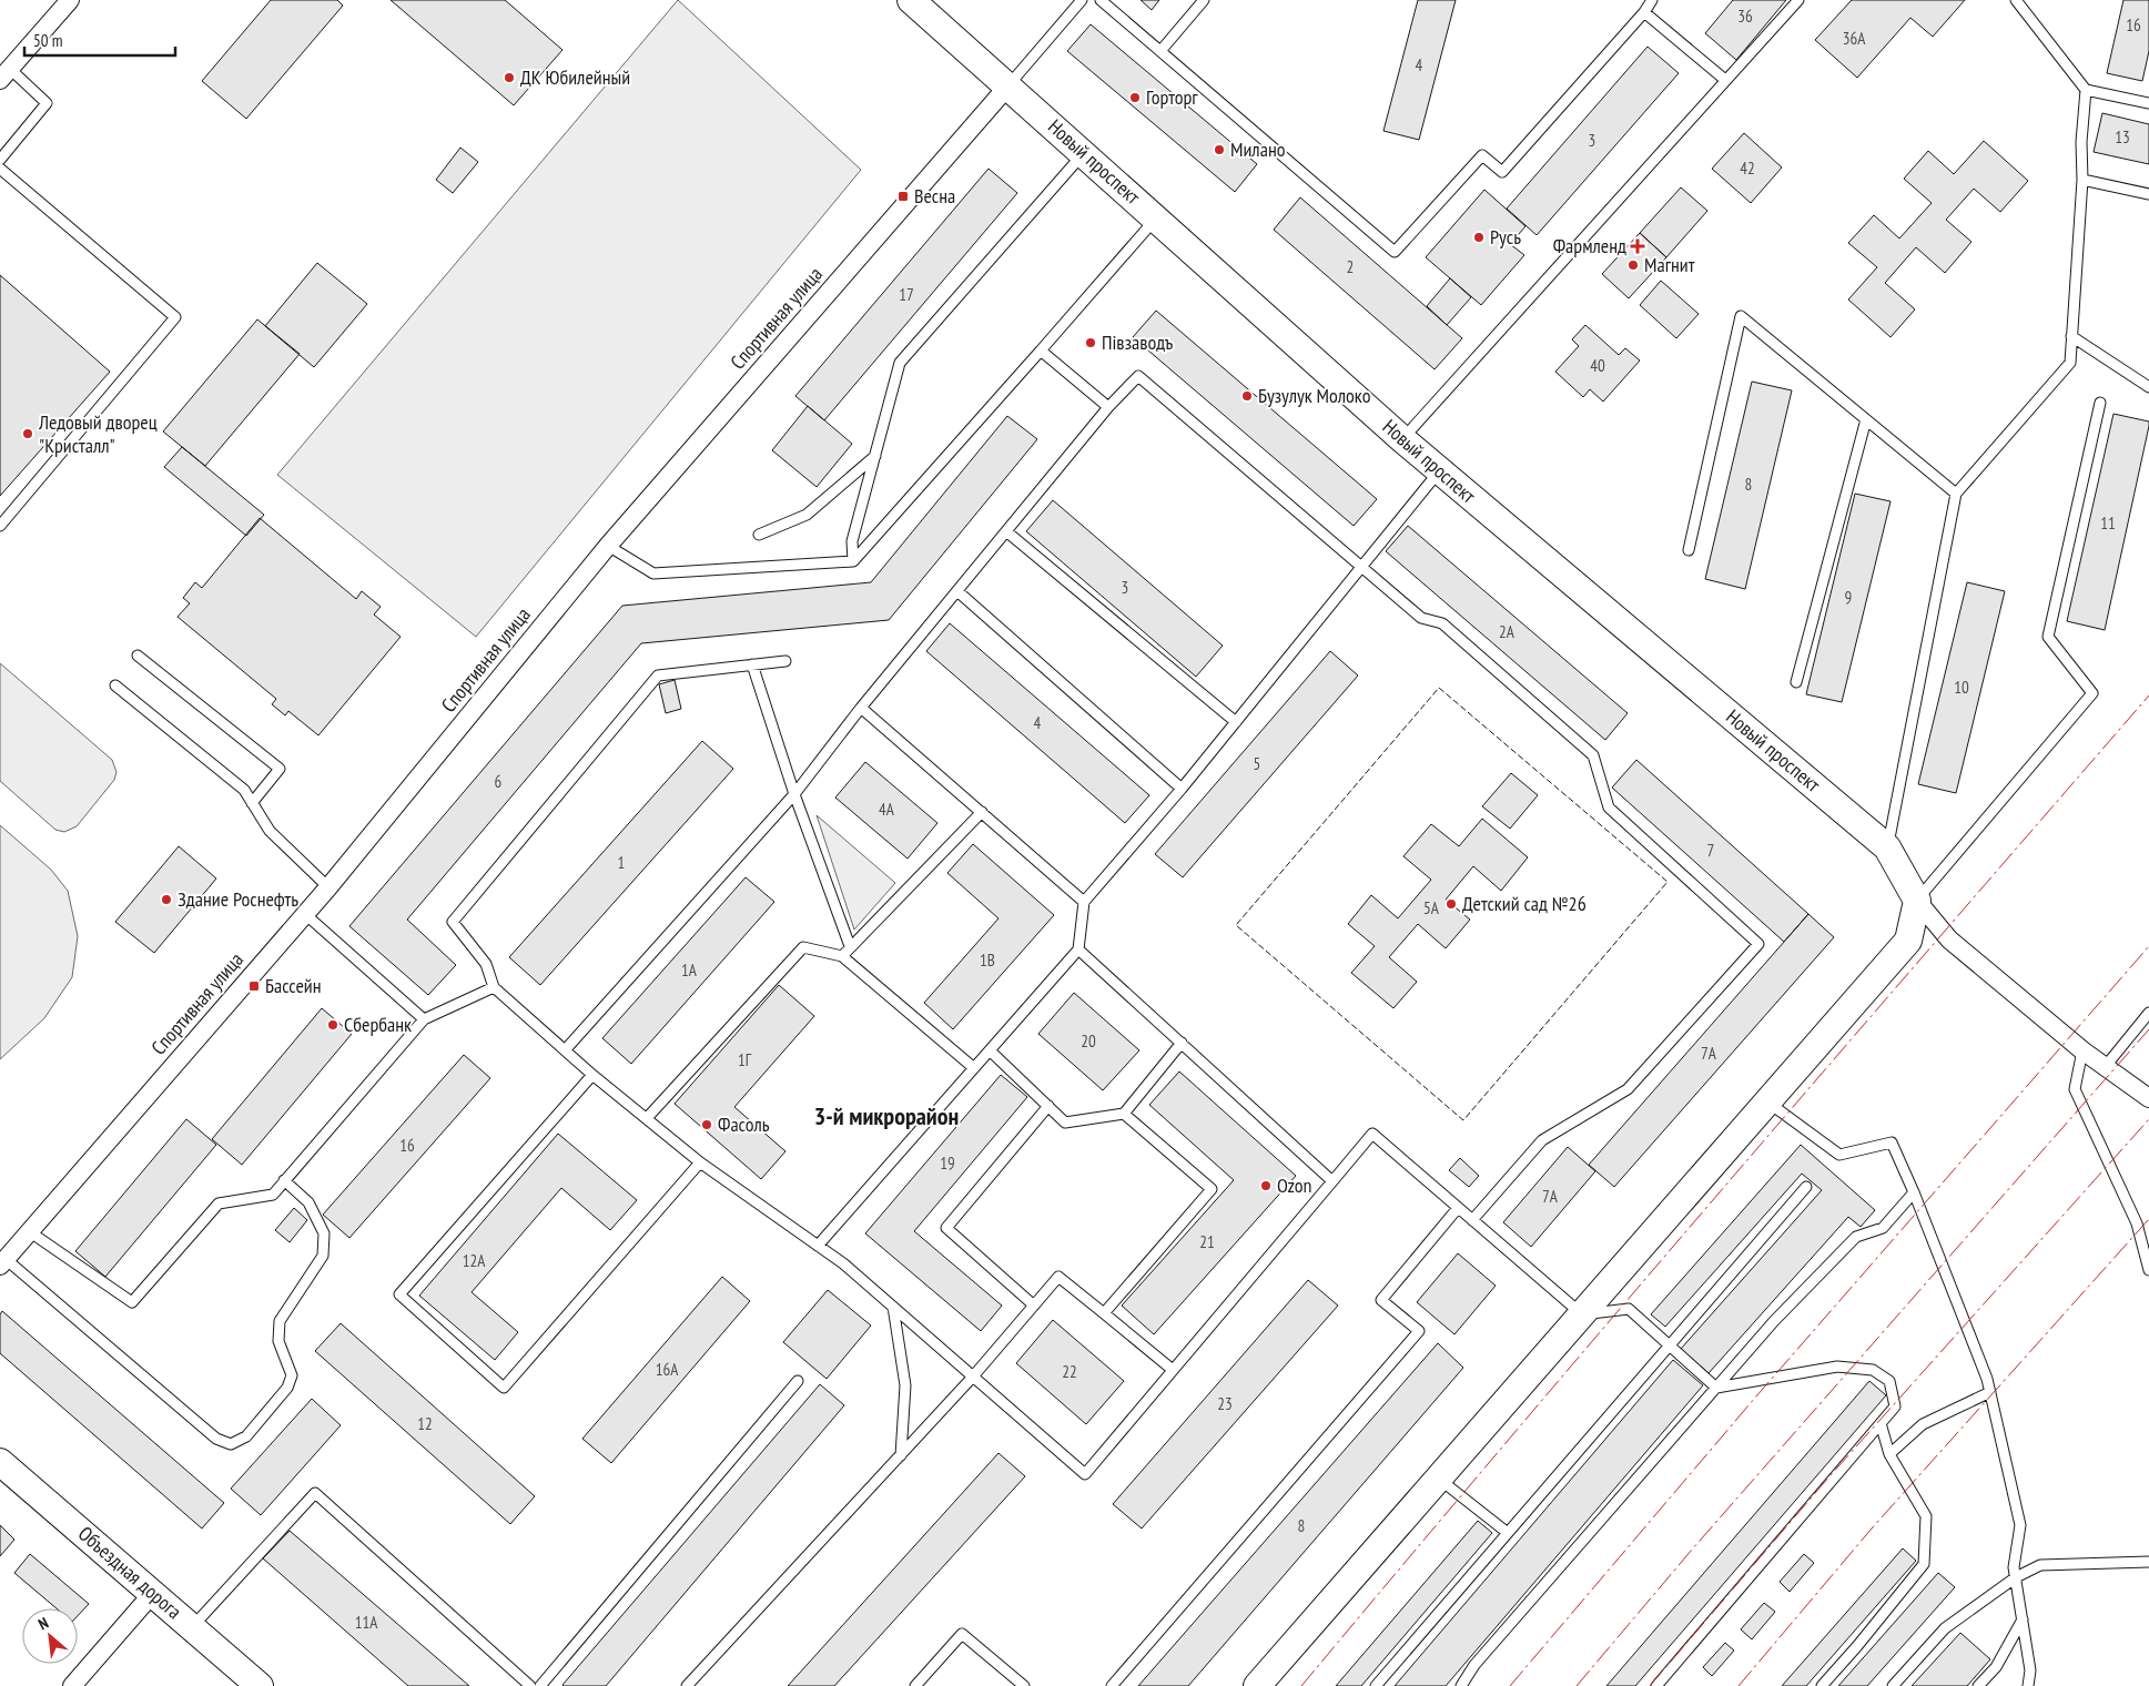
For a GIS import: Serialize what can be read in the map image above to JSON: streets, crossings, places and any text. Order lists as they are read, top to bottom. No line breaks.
{"streets":{"street":["Новый проспект","Спортивная улица","Объездная дорога"]},"crossings":[["Новый проспект","Спортивная улица"]],"districts":["3-й микрорайон"],"places":{"other":["ДК Юбилейный","Горторг","Милано","Русь","Магнит","Півзаводъ","Бузулук Молоко","Ледовый дворец \"Кристалл\"","Здание Роснефть","Детский сад №26","Сбербанк","Фасоль","Ozon"],"transit":["Весна","Бассейн"],"health":["Фармленд"]},"house_numbers":["36","16","36А","4","13","3","42","2","17","40","8","11","3","9","2А","10","4","5","6","4А","7","1","5А","1В","1А","20","7А","1Г","16","19","7А","21","12А","16А","22","23","12","8","11А"],"scale_bar":"50 m","north":"top left"}
